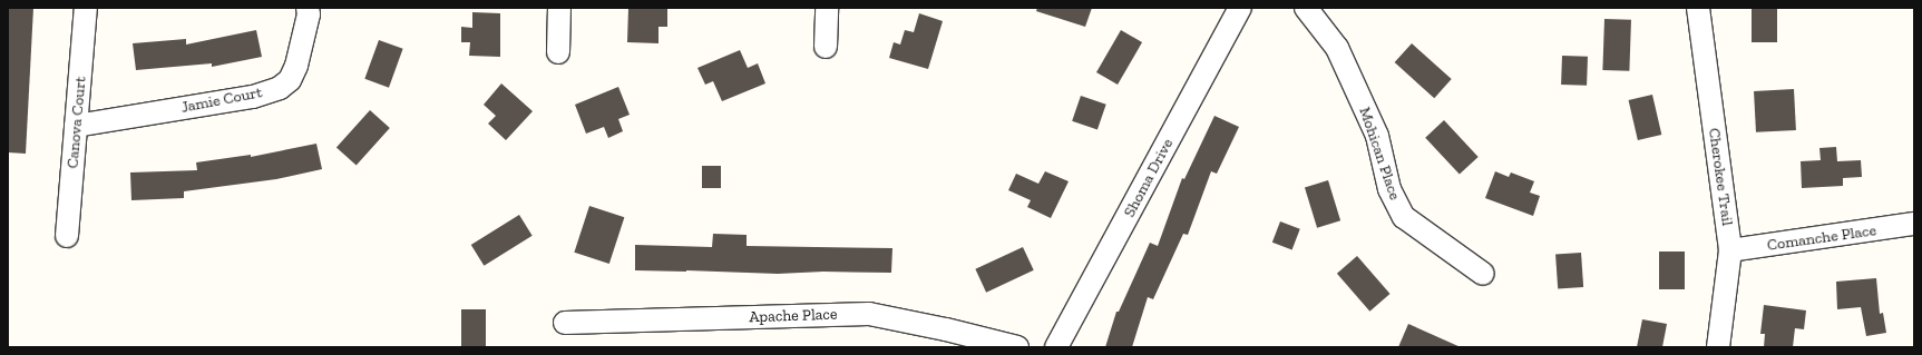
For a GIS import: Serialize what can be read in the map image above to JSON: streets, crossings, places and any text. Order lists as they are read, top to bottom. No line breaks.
{"streets":{"street":["Jamie Court","Canova Court","Mohican Place","Cherokee Trail","Shoma Drive","Comanche Place","Apache Place"]},"crossings":[["Jamie Court","Canova Court"],["Cherokee Trail","Comanche Place"]]}
